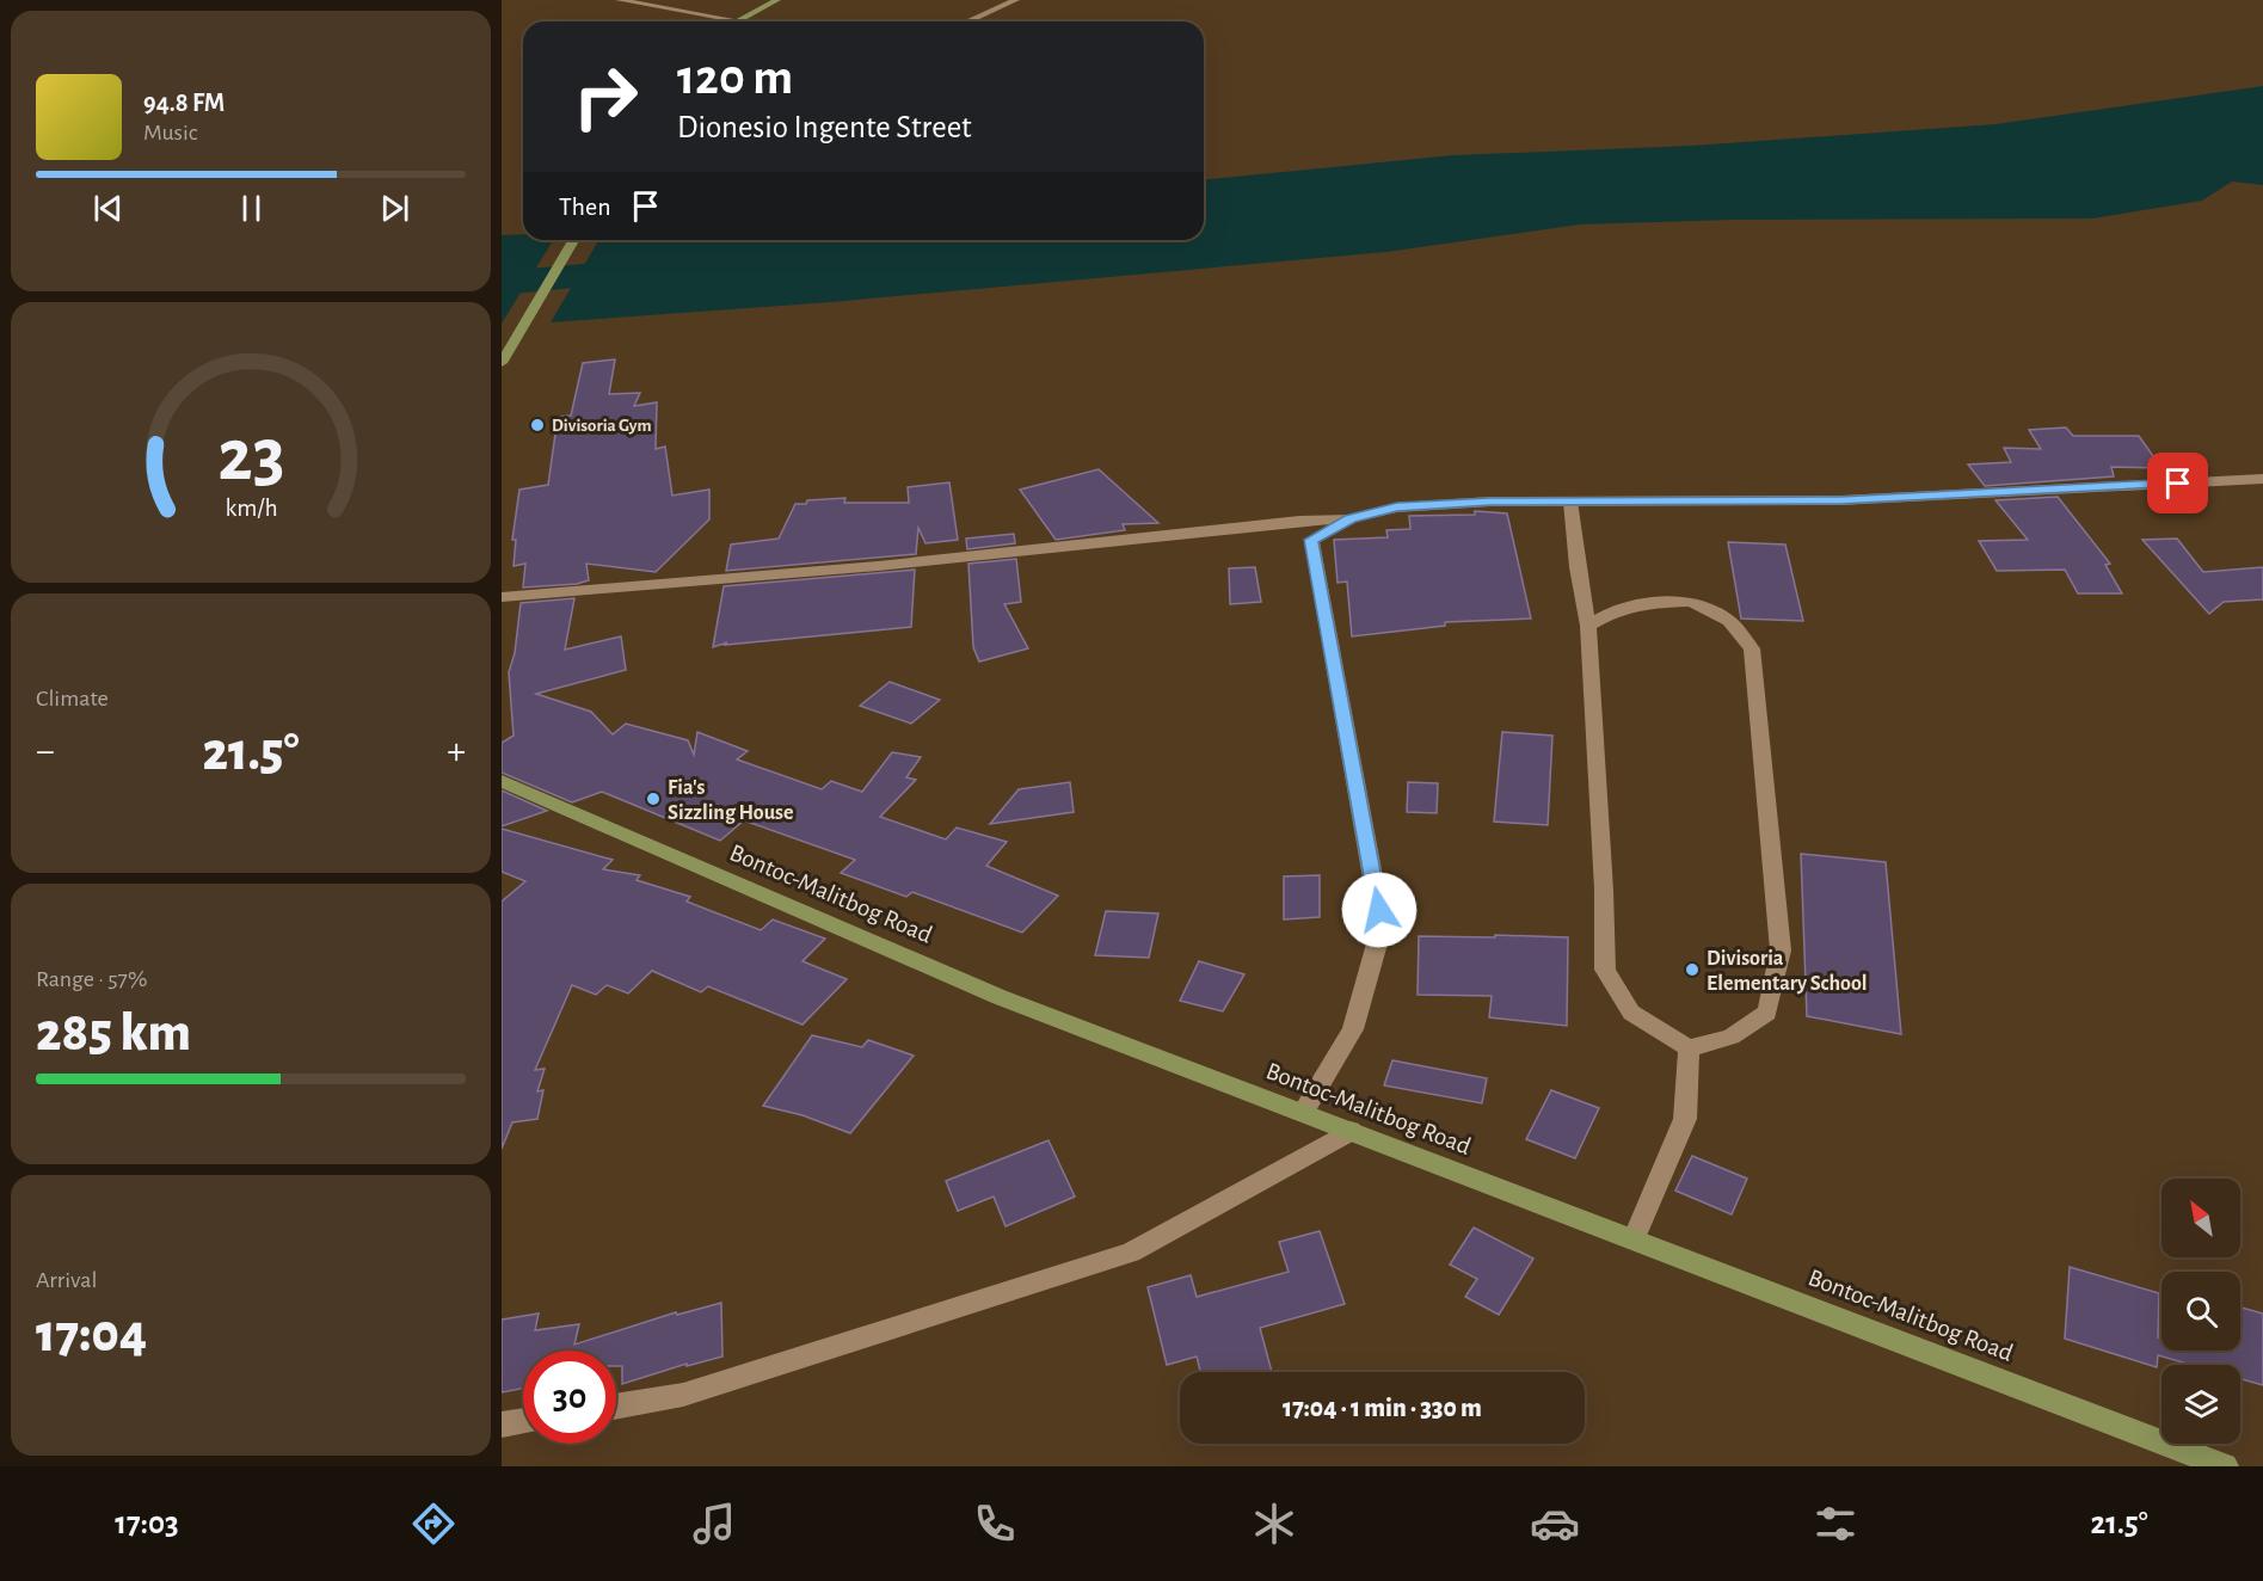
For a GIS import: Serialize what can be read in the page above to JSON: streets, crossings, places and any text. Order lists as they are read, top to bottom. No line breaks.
{"streets":{"main road":["Bontoc-Malitbog Road"]},"places":["Divisoria Gym","Fia's Sizzling House","Divisoria Elementary School"],"north":"top left","page":{"turn":["120 m","Dionesio Ingente Street"],"song":["94.8 FM","Music"],"then":"Then","tile":["Climate",["Range · 57%","285 km"],["Arrival","17:04"]],"heat":["−","21.5°","+"],"limit":"30","trip":"17:04 · 1 min · 330 m","tabs":["17:03","21.5°"],"gauge":["23","km/h"]}}
